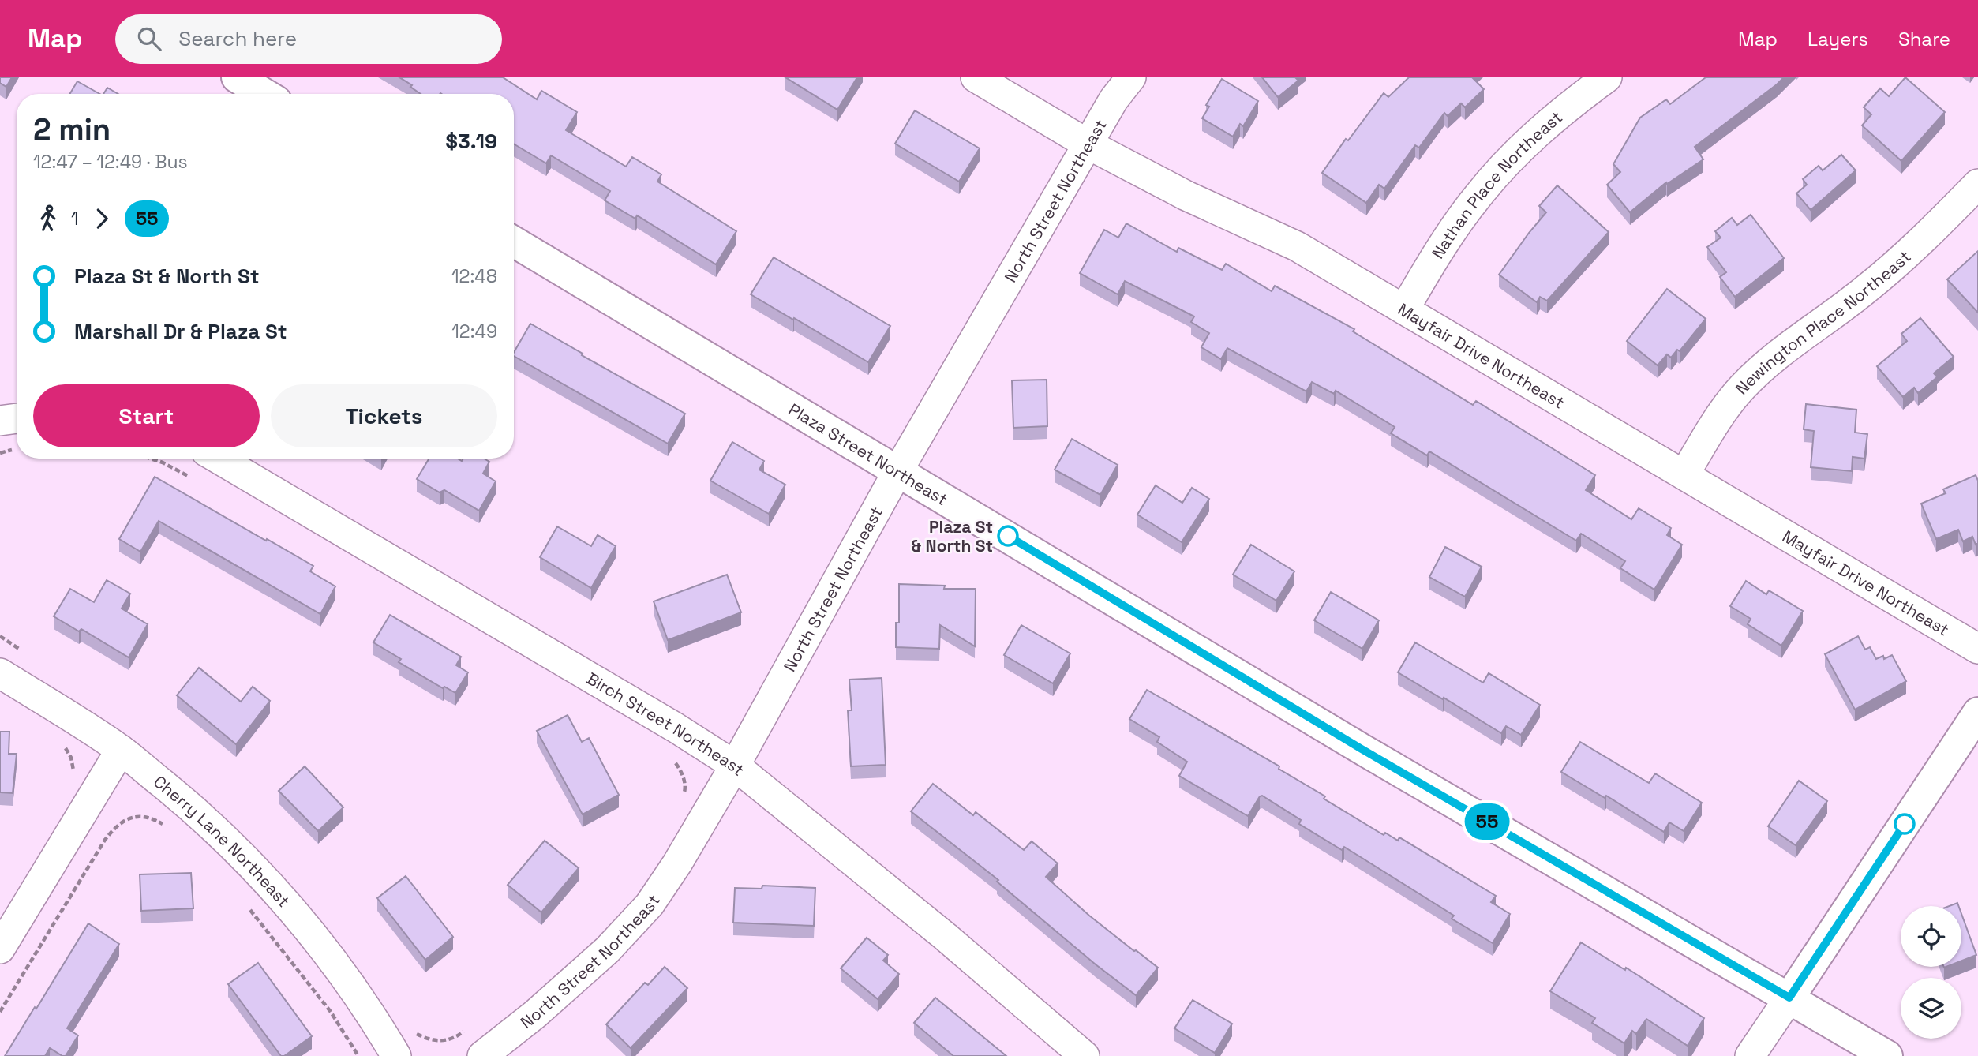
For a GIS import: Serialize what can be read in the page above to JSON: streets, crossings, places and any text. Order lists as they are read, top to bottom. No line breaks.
{"streets":{"main road":["Plaza Street Northeast"],"street":["Nathan Place Northeast","North Street Northeast","Newington Place Northeast","Mayfair Drive Northeast","Birch Street Northeast","Cherry Lane Northeast"]},"crossings":[["Nathan Place Northeast","Mayfair Drive Northeast"],["North Street Northeast","Mayfair Drive Northeast"],["North Street Northeast","Plaza Street Northeast"],["North Street Northeast","Birch Street Northeast"],["Newington Place Northeast","Mayfair Drive Northeast"]],"places":["Plaza St & North St"],"lines":["bus line 55"],"page":{"header":"Map","search":"Search here","nav":["Map","Layers","Share"],"on_map":"55","heading":["2 min","12:47 – 12:49 · Bus","$3.19"],"legs":["1","55"],"list":[{"name":"Plaza St & North St","value":"12:48"},{"name":"Marshall Dr & Plaza St","value":"12:49"}],"buttons":["Start","Tickets"]}}
